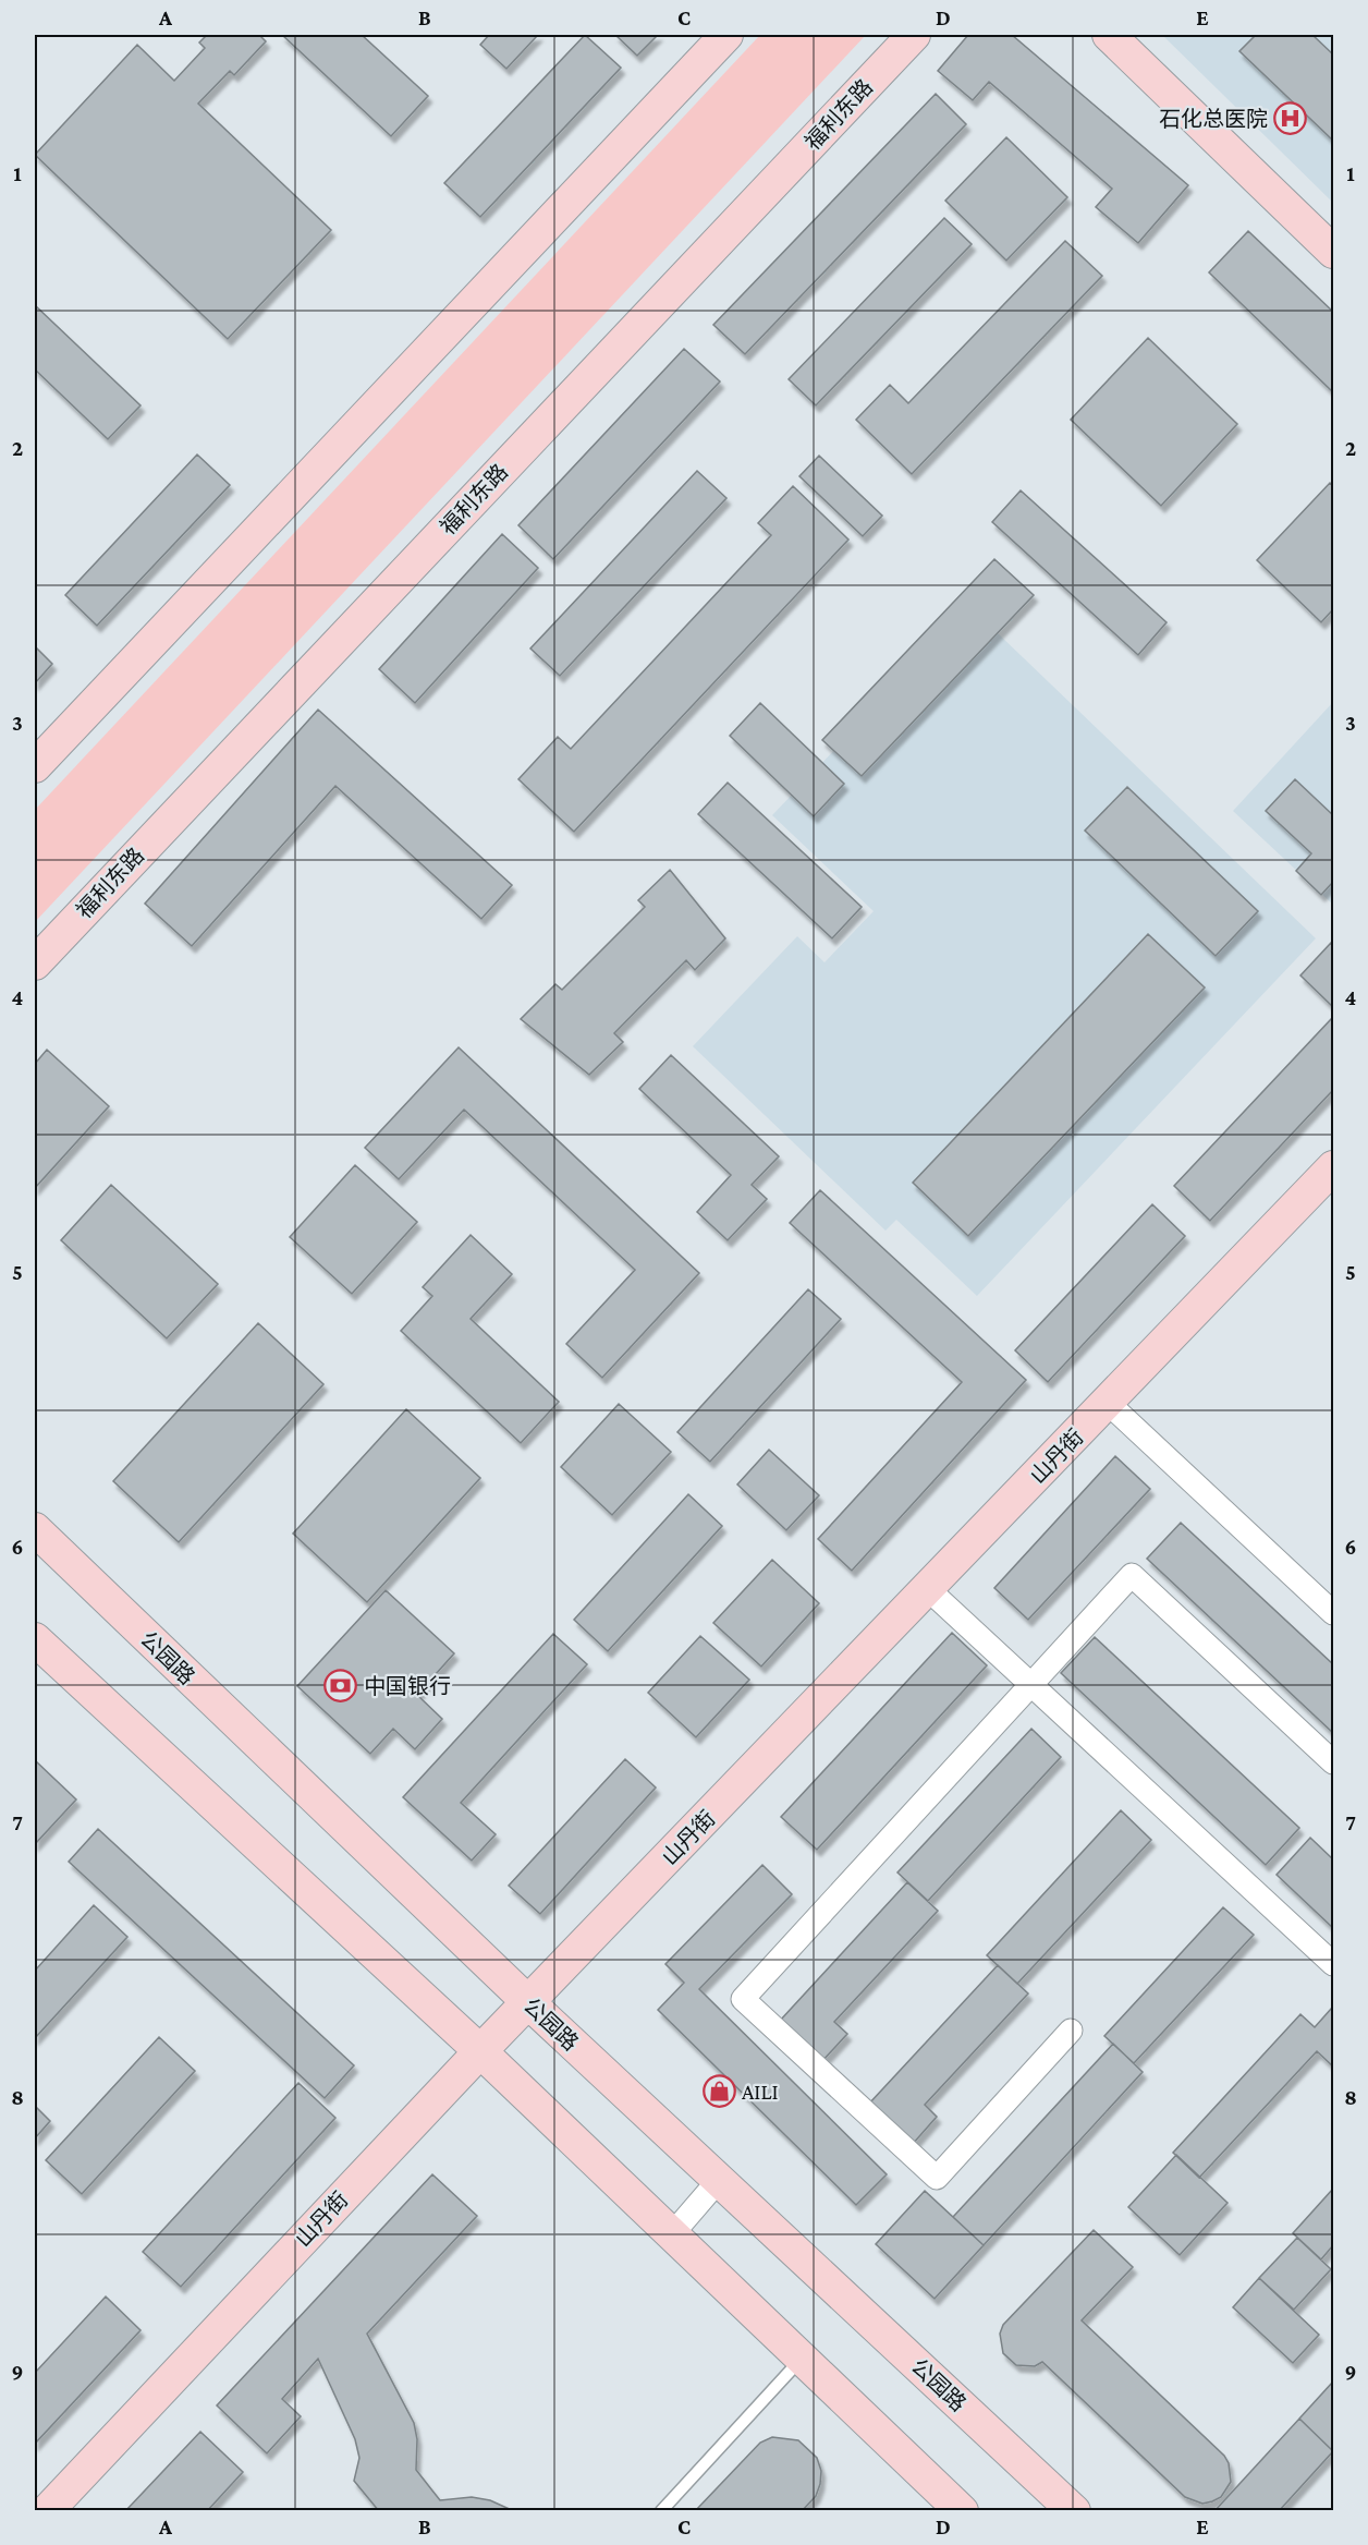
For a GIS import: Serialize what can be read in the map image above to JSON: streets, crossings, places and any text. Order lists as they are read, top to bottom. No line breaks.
{"streets":{"street":["福利东路","山丹街","公园路"]},"crossings":[["山丹街","公园路"]],"places":{"hospital":["石化总医院"],"bank":["中国银行"],"shop":["AILI"]},"grid":{"columns":["A","B","C","D","E"],"rows":["1","2","3","4","5","6","7","8","9"]}}
